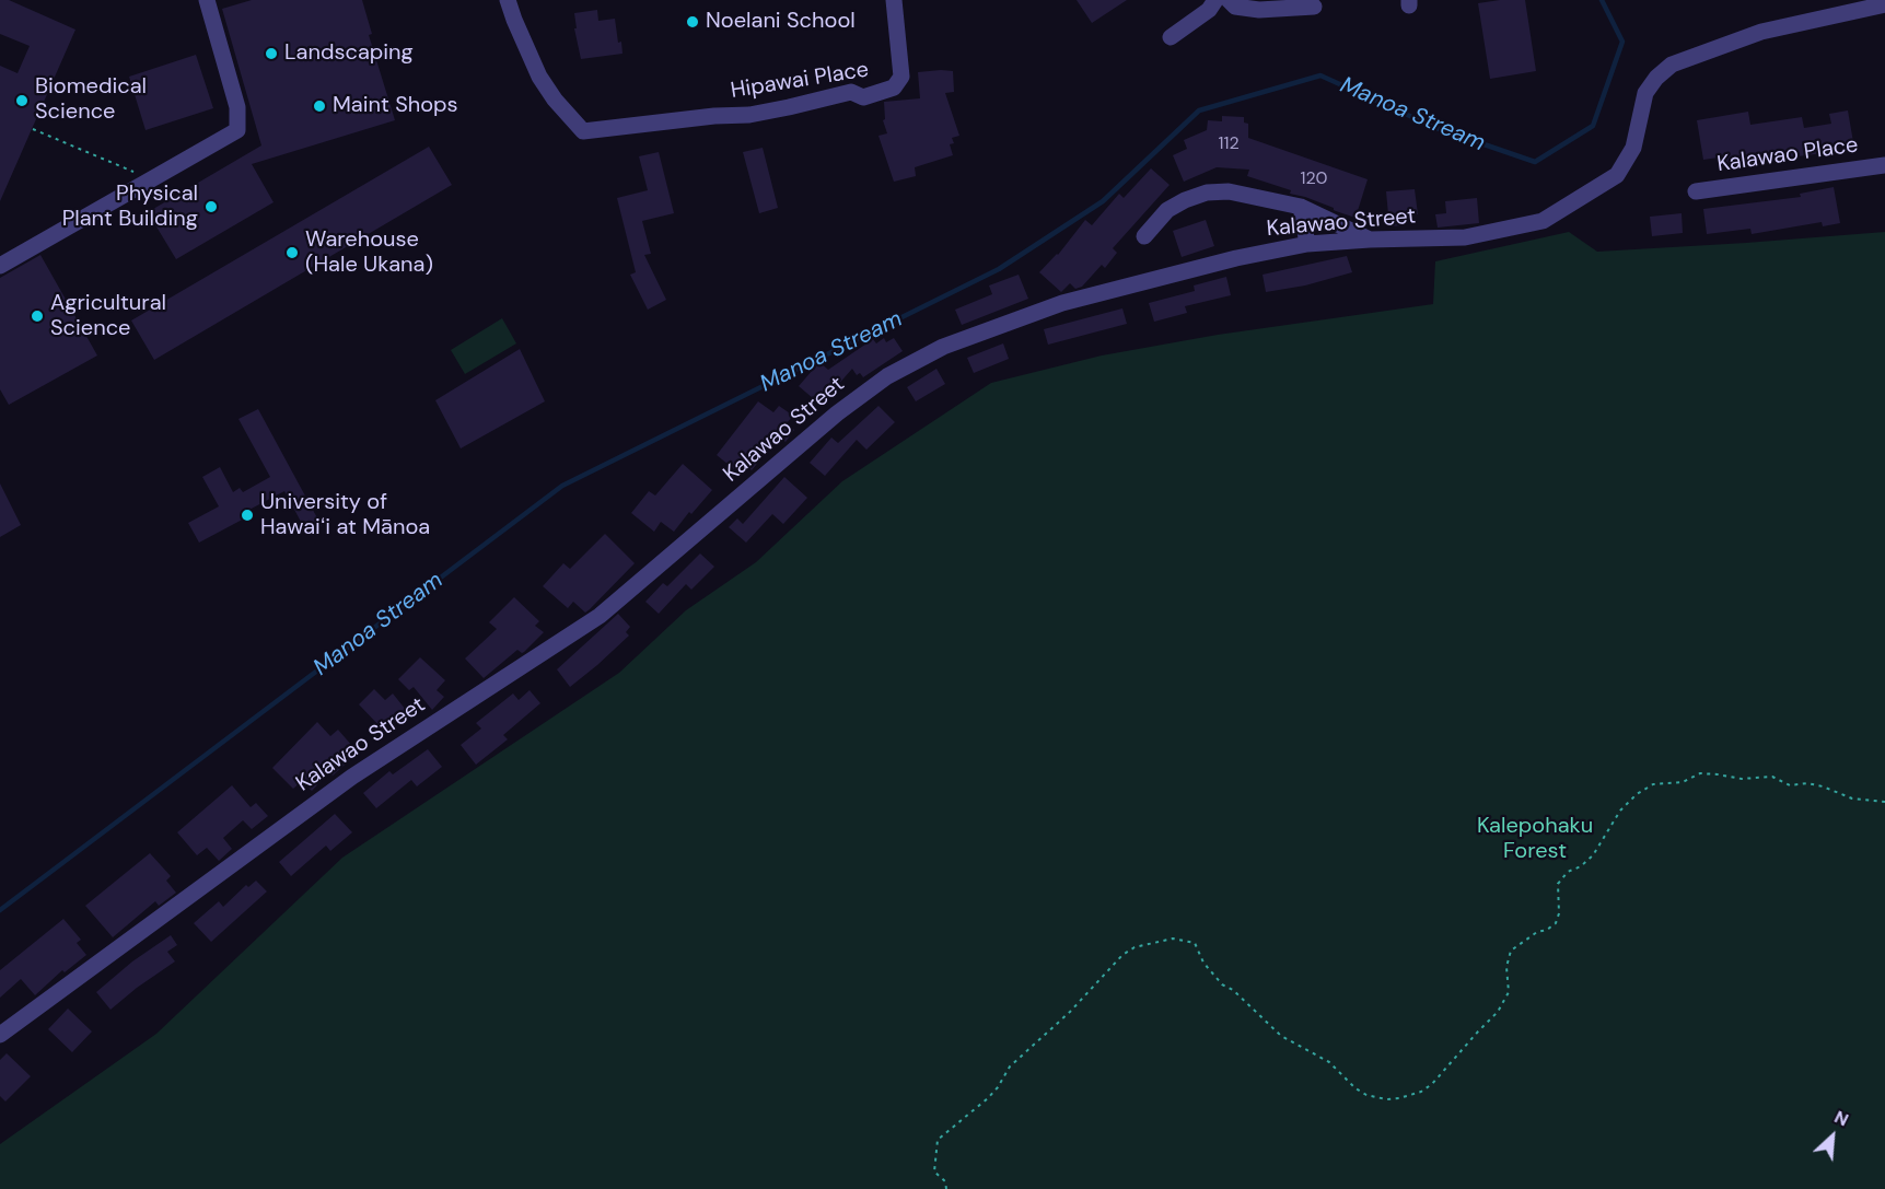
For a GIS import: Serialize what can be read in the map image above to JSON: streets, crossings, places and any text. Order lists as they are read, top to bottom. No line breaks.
{"streets":{"street":["Hipawai Place","Kalawao Place","Kalawao Street"]},"water":["Manoa Stream"],"parks":["Kalepohaku Forest"],"places":["Noelani School","Landscaping","Biomedical Science","Maint Shops","Physical Plant Building","Warehouse (Hale Ukana)","Agricultural Science","University of Hawaiʻi at Mānoa"],"house_numbers":["112","120"],"north":"top right"}
